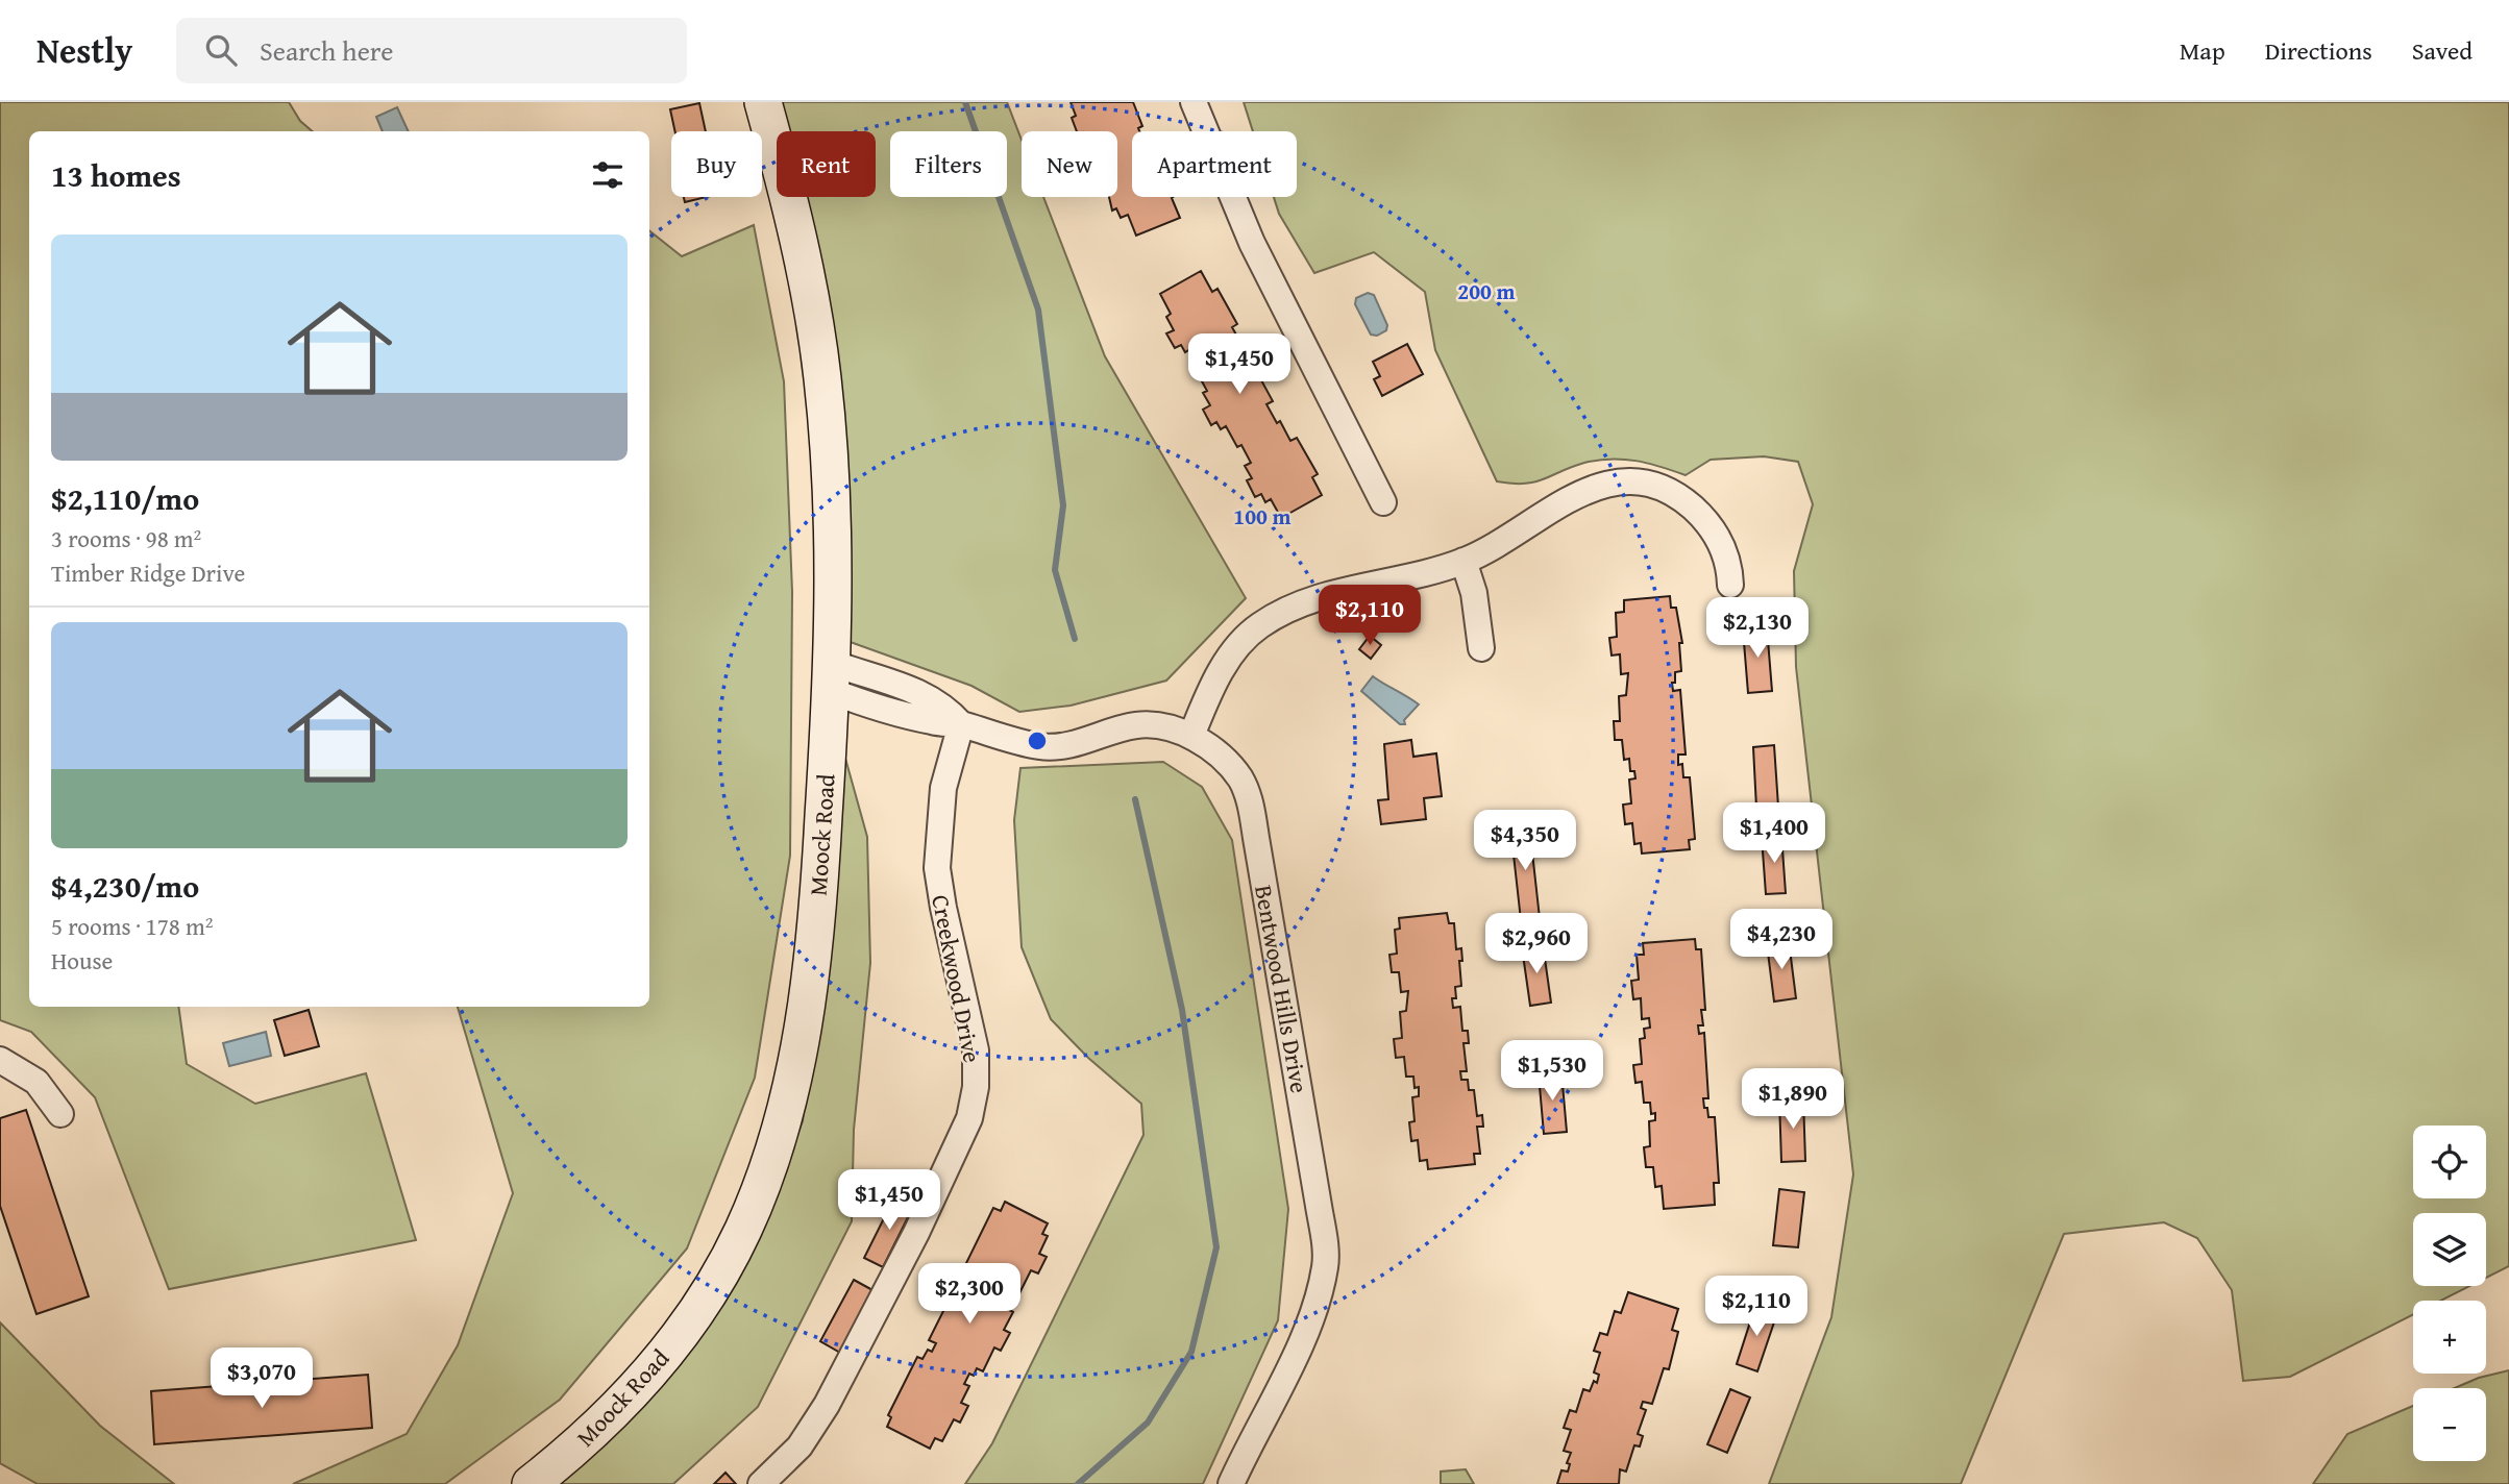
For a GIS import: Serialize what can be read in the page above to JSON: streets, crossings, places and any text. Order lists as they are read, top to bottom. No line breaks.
{"streets":{"main road":["Moock Road"],"street":["Creekwood Drive","Bentwood Hills Drive"]},"crossings":[["Moock Road","Bentwood Hills Drive"],["Creekwood Drive","Bentwood Hills Drive"]],"page":{"header":"Nestly","search":"Search here","nav":["Map","Directions","Saved"],"chip":["Buy","Rent","Filters","New","Apartment"],"heading":"13 homes","list":[{"name":"$2,110/mo","note":"3 rooms · 98 m² · Timber Ridge Drive"},{"name":"$4,230/mo","note":"5 rooms · 178 m² · House"}],"price":["$1,450","$2,110","$2,130","$1,400","$4,350","$4,230","$2,960","$1,530","$1,890","$1,450","$2,300","$2,110","$3,070"],"map_buttons":["+","−"]},"rings":["200 m","100 m"]}
